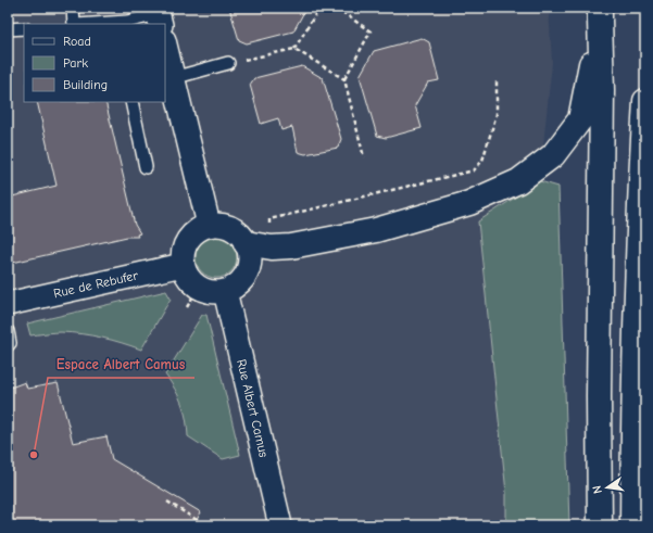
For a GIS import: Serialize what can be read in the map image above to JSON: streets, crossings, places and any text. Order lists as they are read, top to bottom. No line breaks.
{"streets":{"street":["Rue de Rebufer","Rue Albert Camus"]},"crossings":[["Rue de Rebufer","Rue Albert Camus"]],"places":["Espace Albert Camus"],"legend":["Road","Park","Building"],"north":"left"}
